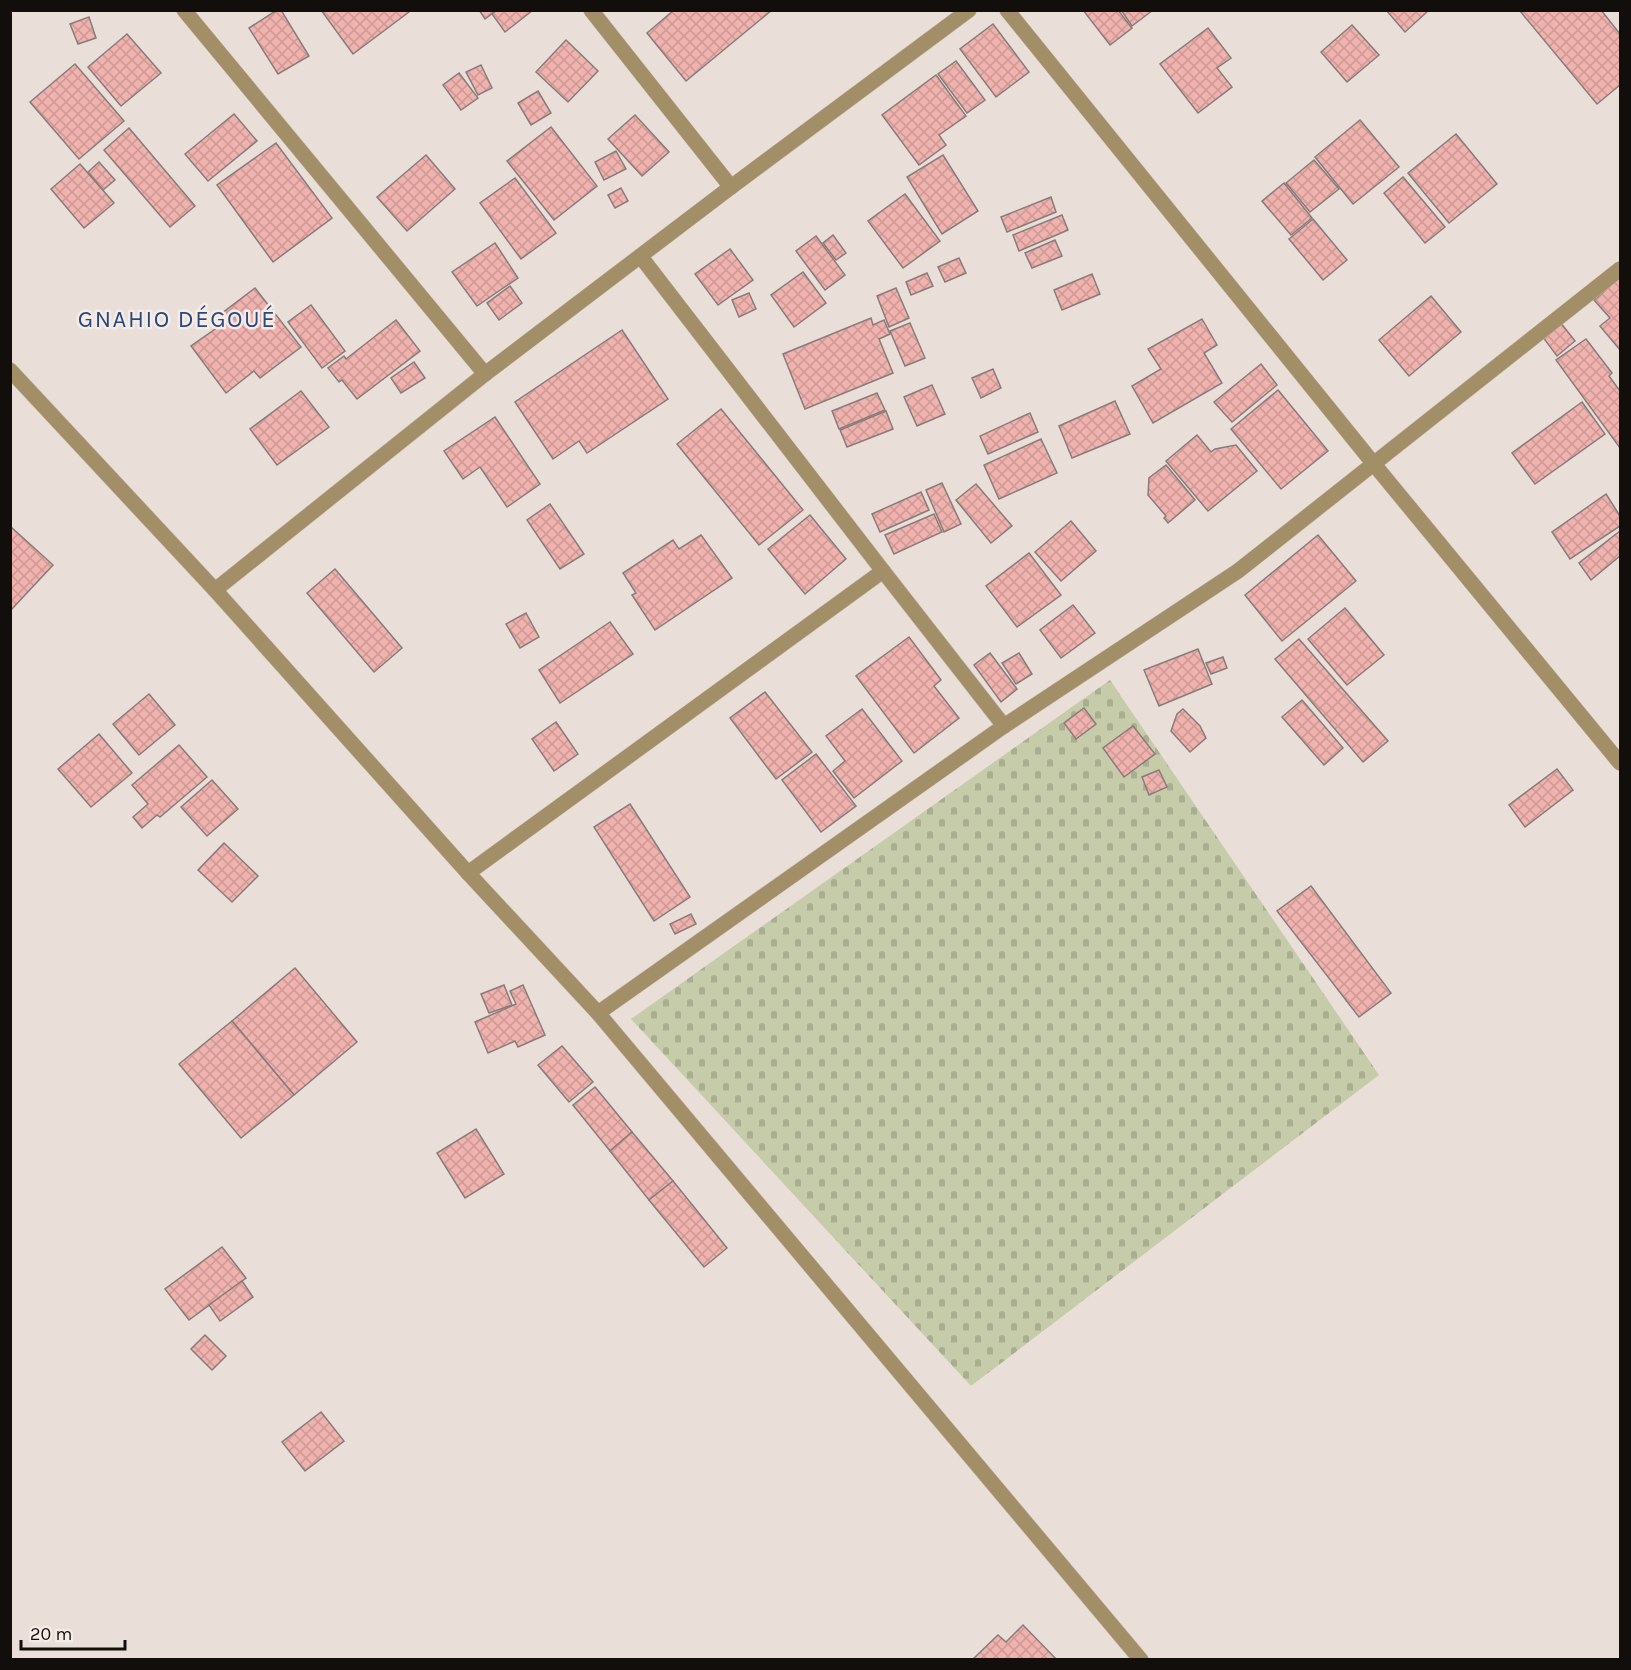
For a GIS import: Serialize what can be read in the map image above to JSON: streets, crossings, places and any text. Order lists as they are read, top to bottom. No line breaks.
{"districts":["GNAHIO DÉGOUÉ"],"scale_bar":"20 m"}
